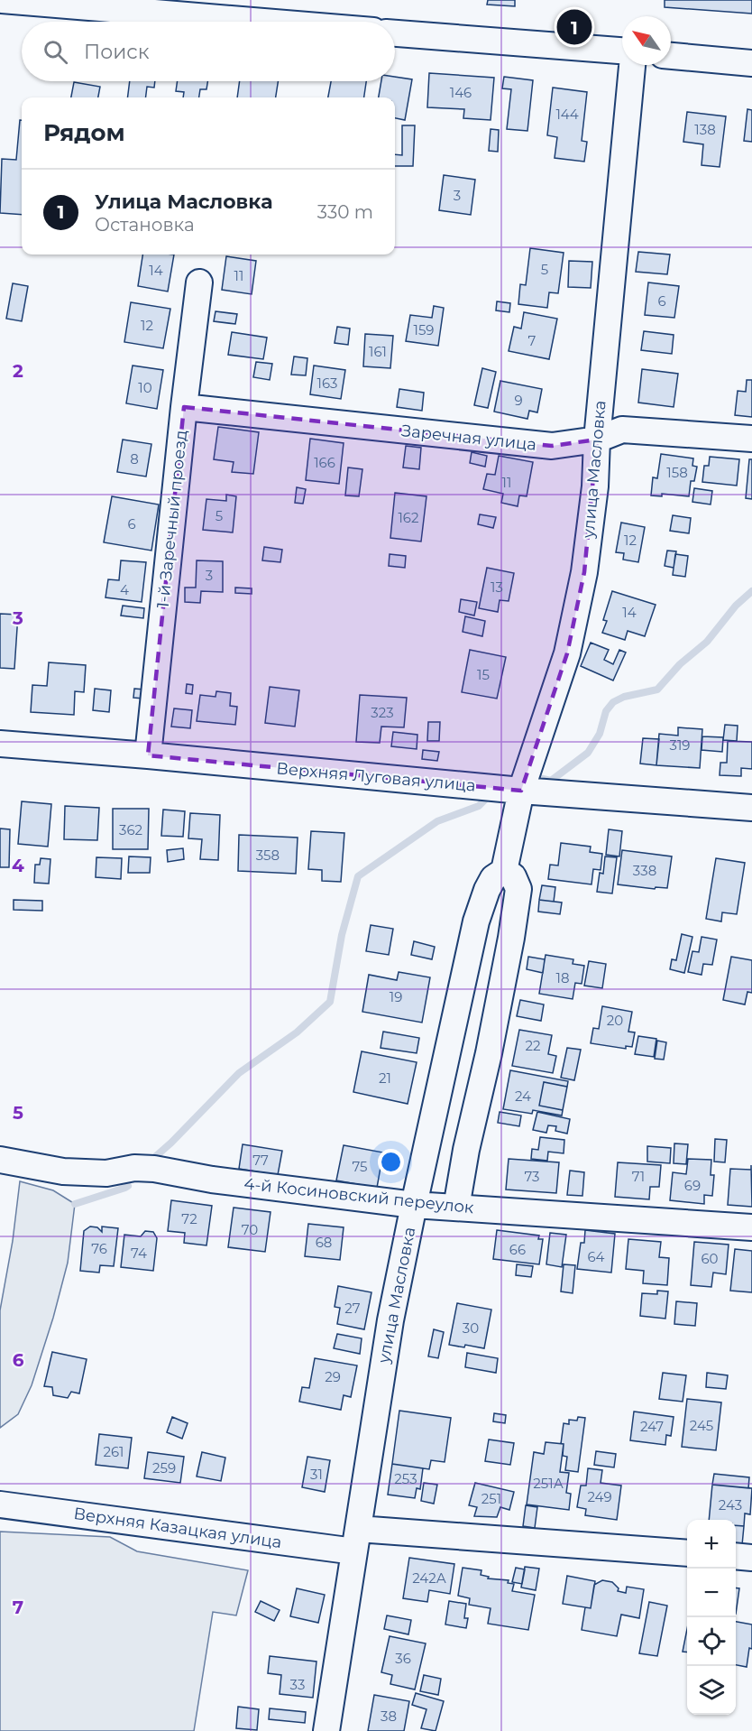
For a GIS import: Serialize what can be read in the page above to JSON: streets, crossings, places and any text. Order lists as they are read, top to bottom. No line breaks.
{"streets":{"street":["Заречная улица","улица Масловка","1-й Заречный проезд","Верхняя Луговая улица","4-й Косиновский переулок","Верхняя Казацкая улица"]},"crossings":[["Заречная улица","улица Масловка"],["Заречная улица","1-й Заречный проезд"],["улица Масловка","Верхняя Луговая улица"],["улица Масловка","4-й Косиновский переулок"],["улица Масловка","Верхняя Казацкая улица"],["1-й Заречный проезд","Верхняя Луговая улица"]],"house_numbers":["146","144","138","3","5","14","11","6","12","159","7","161","163","10","9","8","166","158","11","5","162","6","12","3","13","4","14","15","323","319","362","358","338","18","19","20","22","21","24","77","75","73","71","69","72","70","68","76","66","74","64","60","27","30","29","245","247","261","259","31","253","251А","249","251","243","242А","36","33","38"],"north":"top left","page":{"pins":"1","search":"Поиск","heading":"Рядом","list":[{"mark":"1","name":"Улица Масловка","note":"Остановка","value":"330 m"}],"map_buttons":["+","−"]},"grid":{"rows":["2","3","4","5","6","7"]}}
